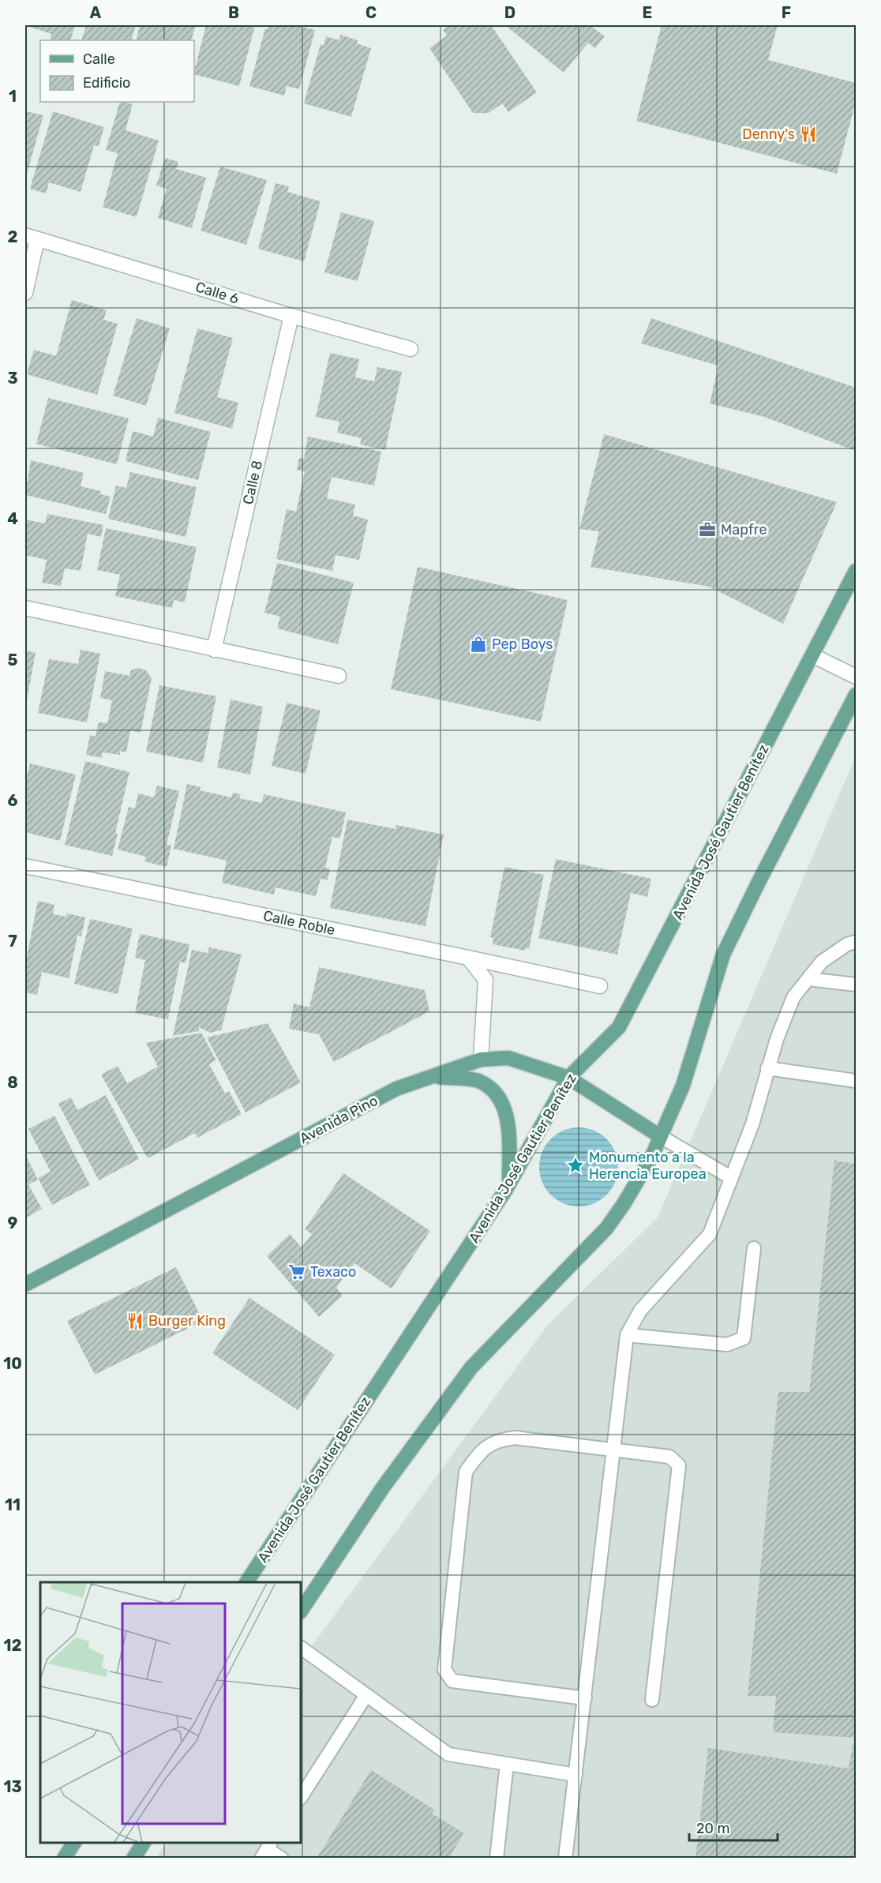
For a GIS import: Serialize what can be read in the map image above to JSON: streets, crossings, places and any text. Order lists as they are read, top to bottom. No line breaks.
{"streets":{"main road":["Avenida José Gautier Benítez","Avenida Pino"],"street":["Calle 6","Calle 8","Calle Roble"]},"crossings":[["Calle 6","Calle 8"],["Avenida José Gautier Benítez","Avenida Pino"]],"places":{"restaurant":["Denny's","Burger King"],"office":["Mapfre"],"shop":["Pep Boys"],"place":["Monumento a la Herencia Europea"],"supermarket":["Texaco"]},"legend":["Calle","Edificio"],"scale_bar":"20 m","grid":{"columns":["A","B","C","D","E","F"],"rows":["1","2","3","4","5","6","7","8","9","10","11","12","13"]}}
